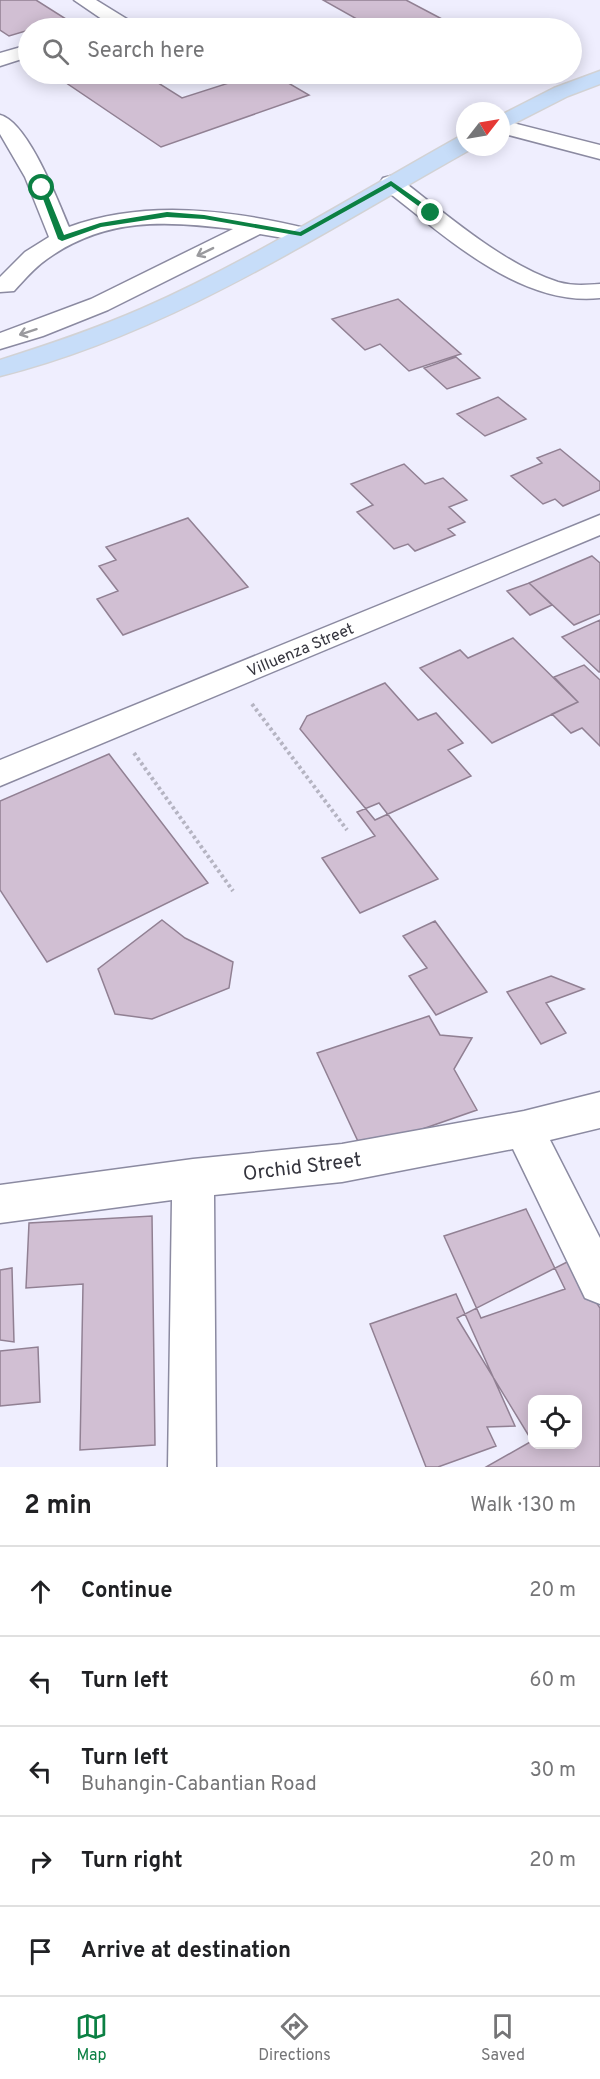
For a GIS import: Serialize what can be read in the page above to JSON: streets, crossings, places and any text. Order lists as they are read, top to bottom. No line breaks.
{"streets":{"street":["Villuenza Street","Orchid Street"]},"north":"top right","page":{"search":"Search here","heading":["2 min","Walk · 130 m"],"list":[["Continue","20 m"],["Turn left","60 m"],["Turn left","Buhangin-Cabantian Road","30 m"],["Turn right","20 m"],"Arrive at destination"],"nav":["Map","Directions","Saved"]}}
